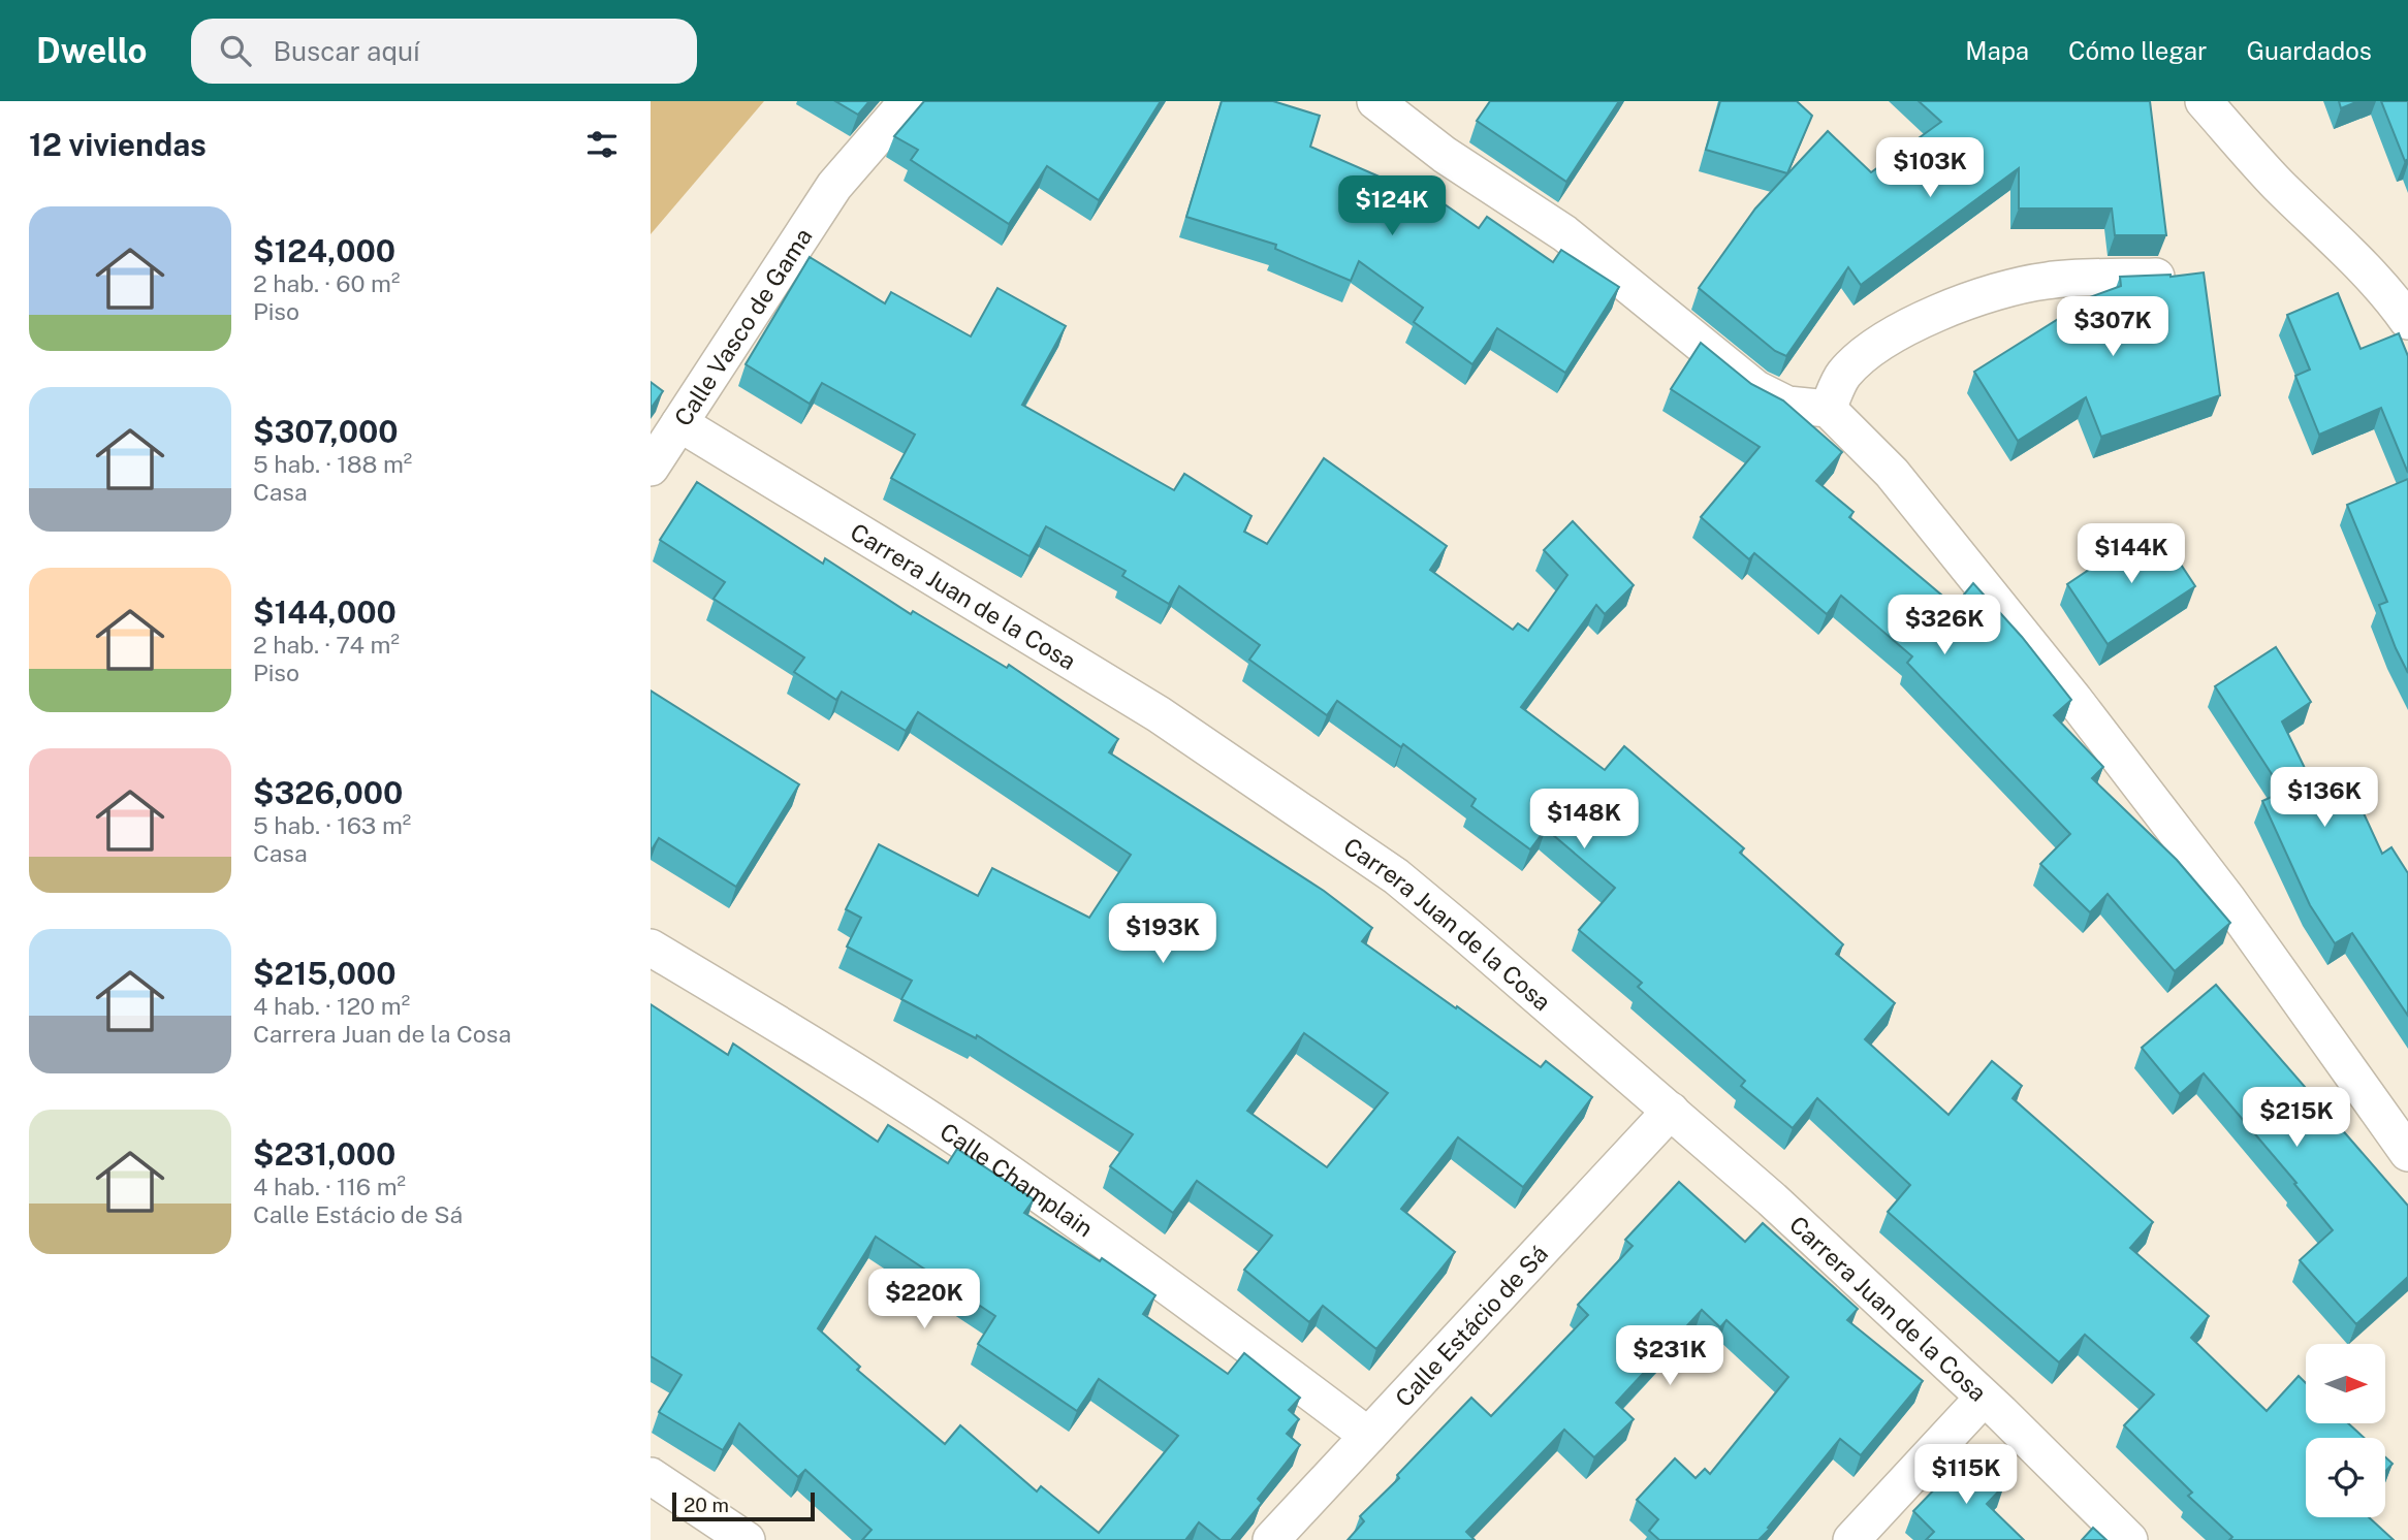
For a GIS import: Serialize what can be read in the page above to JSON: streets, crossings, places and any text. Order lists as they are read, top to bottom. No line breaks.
{"streets":{"street":["Calle Vasco de Gama","Carrera Juan de la Cosa","Calle Champlain","Calle Estácio de Sá"]},"crossings":[["Calle Vasco de Gama","Carrera Juan de la Cosa"],["Carrera Juan de la Cosa","Calle Estácio de Sá"],["Calle Champlain","Calle Estácio de Sá"]],"scale_bar":"20 m","north":"right","page":{"header":"Dwello","search":"Buscar aquí","nav":["Mapa","Cómo llegar","Guardados"],"heading":"12 viviendas","price":["$103K","$124K","$307K","$144K","$326K","$136K","$148K","$193K","$215K","$220K","$231K","$115K"],"list":[{"name":"$124,000","note":"2 hab. · 60 m² · Piso"},{"name":"$307,000","note":"5 hab. · 188 m² · Casa"},{"name":"$144,000","note":"2 hab. · 74 m² · Piso"},{"name":"$326,000","note":"5 hab. · 163 m² · Casa"},{"name":"$215,000","note":"4 hab. · 120 m² · Carrera Juan de la Cosa"},{"name":"$231,000","note":"4 hab. · 116 m² · Calle Estácio de Sá"}],"scale":"20 m"}}
